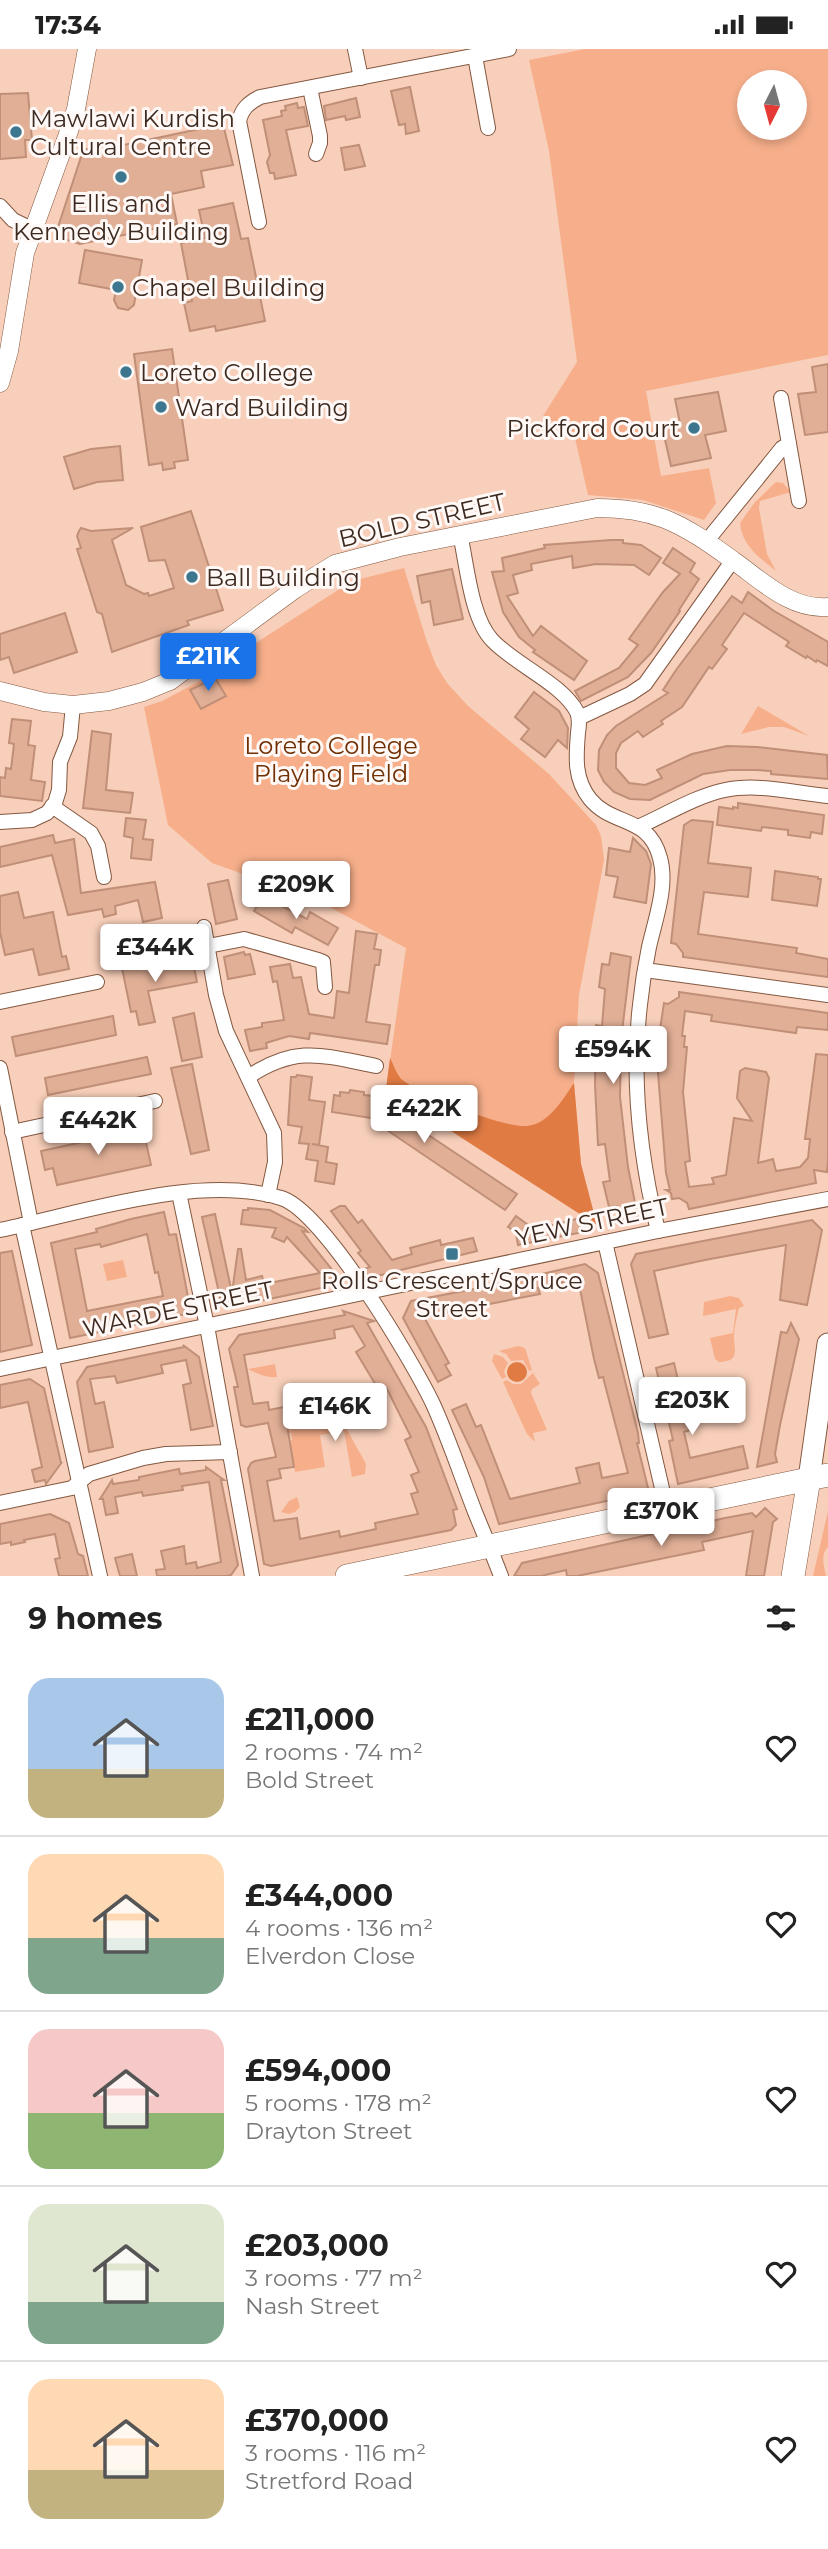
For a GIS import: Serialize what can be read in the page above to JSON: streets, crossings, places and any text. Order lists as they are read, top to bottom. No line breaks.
{"streets":{"street":["BOLD STREET","YEW STREET","WARDE STREET"]},"crossings":[["YEW STREET","WARDE STREET"]],"parks":["Loreto College Playing Field"],"places":{"other":["Mawlawi Kurdish Cultural Centre","Ellis and Kennedy Building","Chapel Building","Loreto College","Ward Building","Pickford Court","Ball Building"],"transit":["Rolls Crescent/Spruce Street"]},"north":"bottom","page":{"status":"17:34","price":["£211K","£209K","£344K","£594K","£422K","£442K","£203K","£146K","£370K"],"heading":"9 homes","list":[{"name":"£211,000","note":"2 rooms · 74 m² · Bold Street"},{"name":"£344,000","note":"4 rooms · 136 m² · Elverdon Close"},{"name":"£594,000","note":"5 rooms · 178 m² · Drayton Street"},{"name":"£203,000","note":"3 rooms · 77 m² · Nash Street"},{"name":"£370,000","note":"3 rooms · 116 m² · Stretford Road"}]}}
